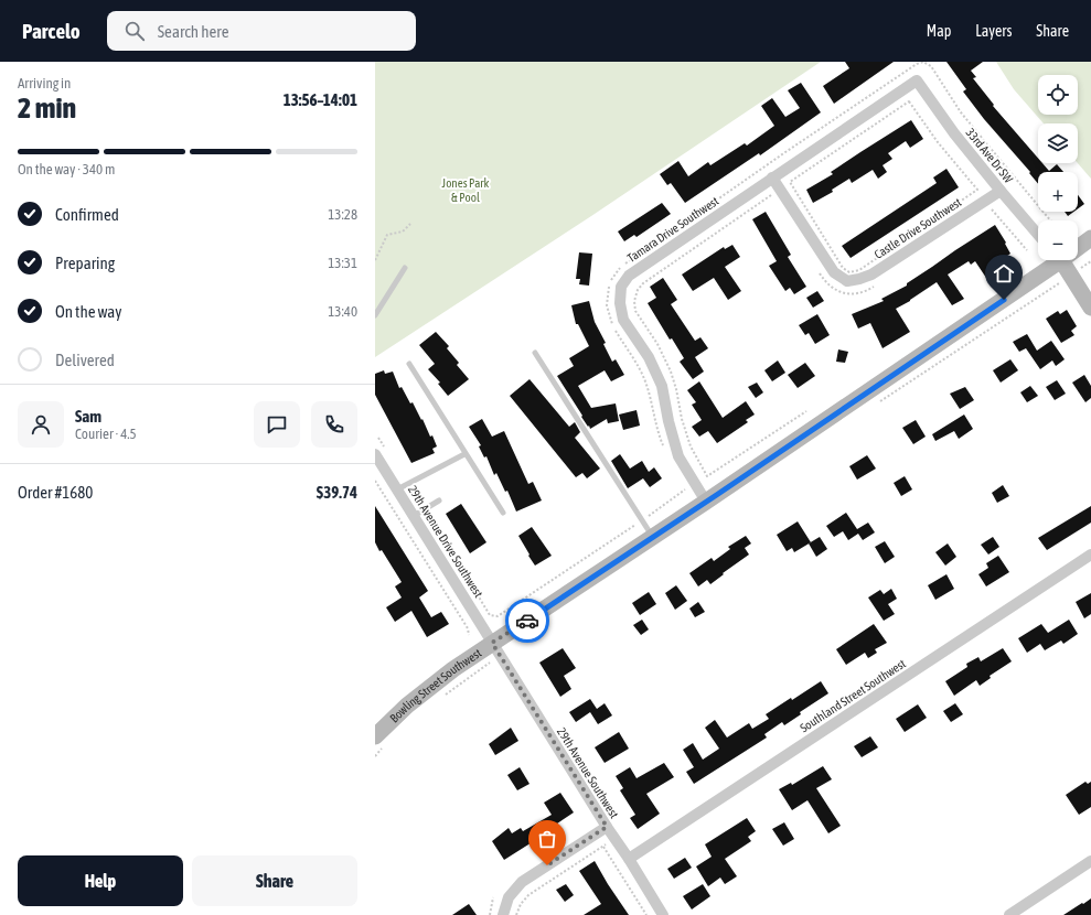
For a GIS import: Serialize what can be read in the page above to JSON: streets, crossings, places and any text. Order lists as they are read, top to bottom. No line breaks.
{"streets":{"main road":["Bowling Street Southwest"],"street":["33rd Ave Dr SW","Castle Drive Southwest","Tamara Drive Southwest","29th Avenue Drive Southwest","Southland Street Southwest","29th Avenue Southwest"]},"crossings":[["33rd Ave Dr SW","Castle Drive Southwest"],["33rd Ave Dr SW","Tamara Drive Southwest"],["Castle Drive Southwest","Tamara Drive Southwest"],["Tamara Drive Southwest","Bowling Street Southwest"],["29th Avenue Drive Southwest","Bowling Street Southwest"],["29th Avenue Drive Southwest","29th Avenue Southwest"],["Bowling Street Southwest","29th Avenue Southwest"],["Southland Street Southwest","29th Avenue Southwest"]],"parks":["Jones Park & Pool"],"page":{"header":"Parcelo","search":"Search here","nav":["Map","Layers","Share"],"heading":["2 min","Arriving in","13:56–14:01"],"panel":["Sam","Courier · 4.5","Order #1680","$39.74"],"map_buttons":["+","−"],"bar":"On the way · 340 m","list":[["Confirmed","13:28"],["Preparing","13:31"],["On the way","13:40"],"Delivered"],"buttons":["Help","Share"]}}
